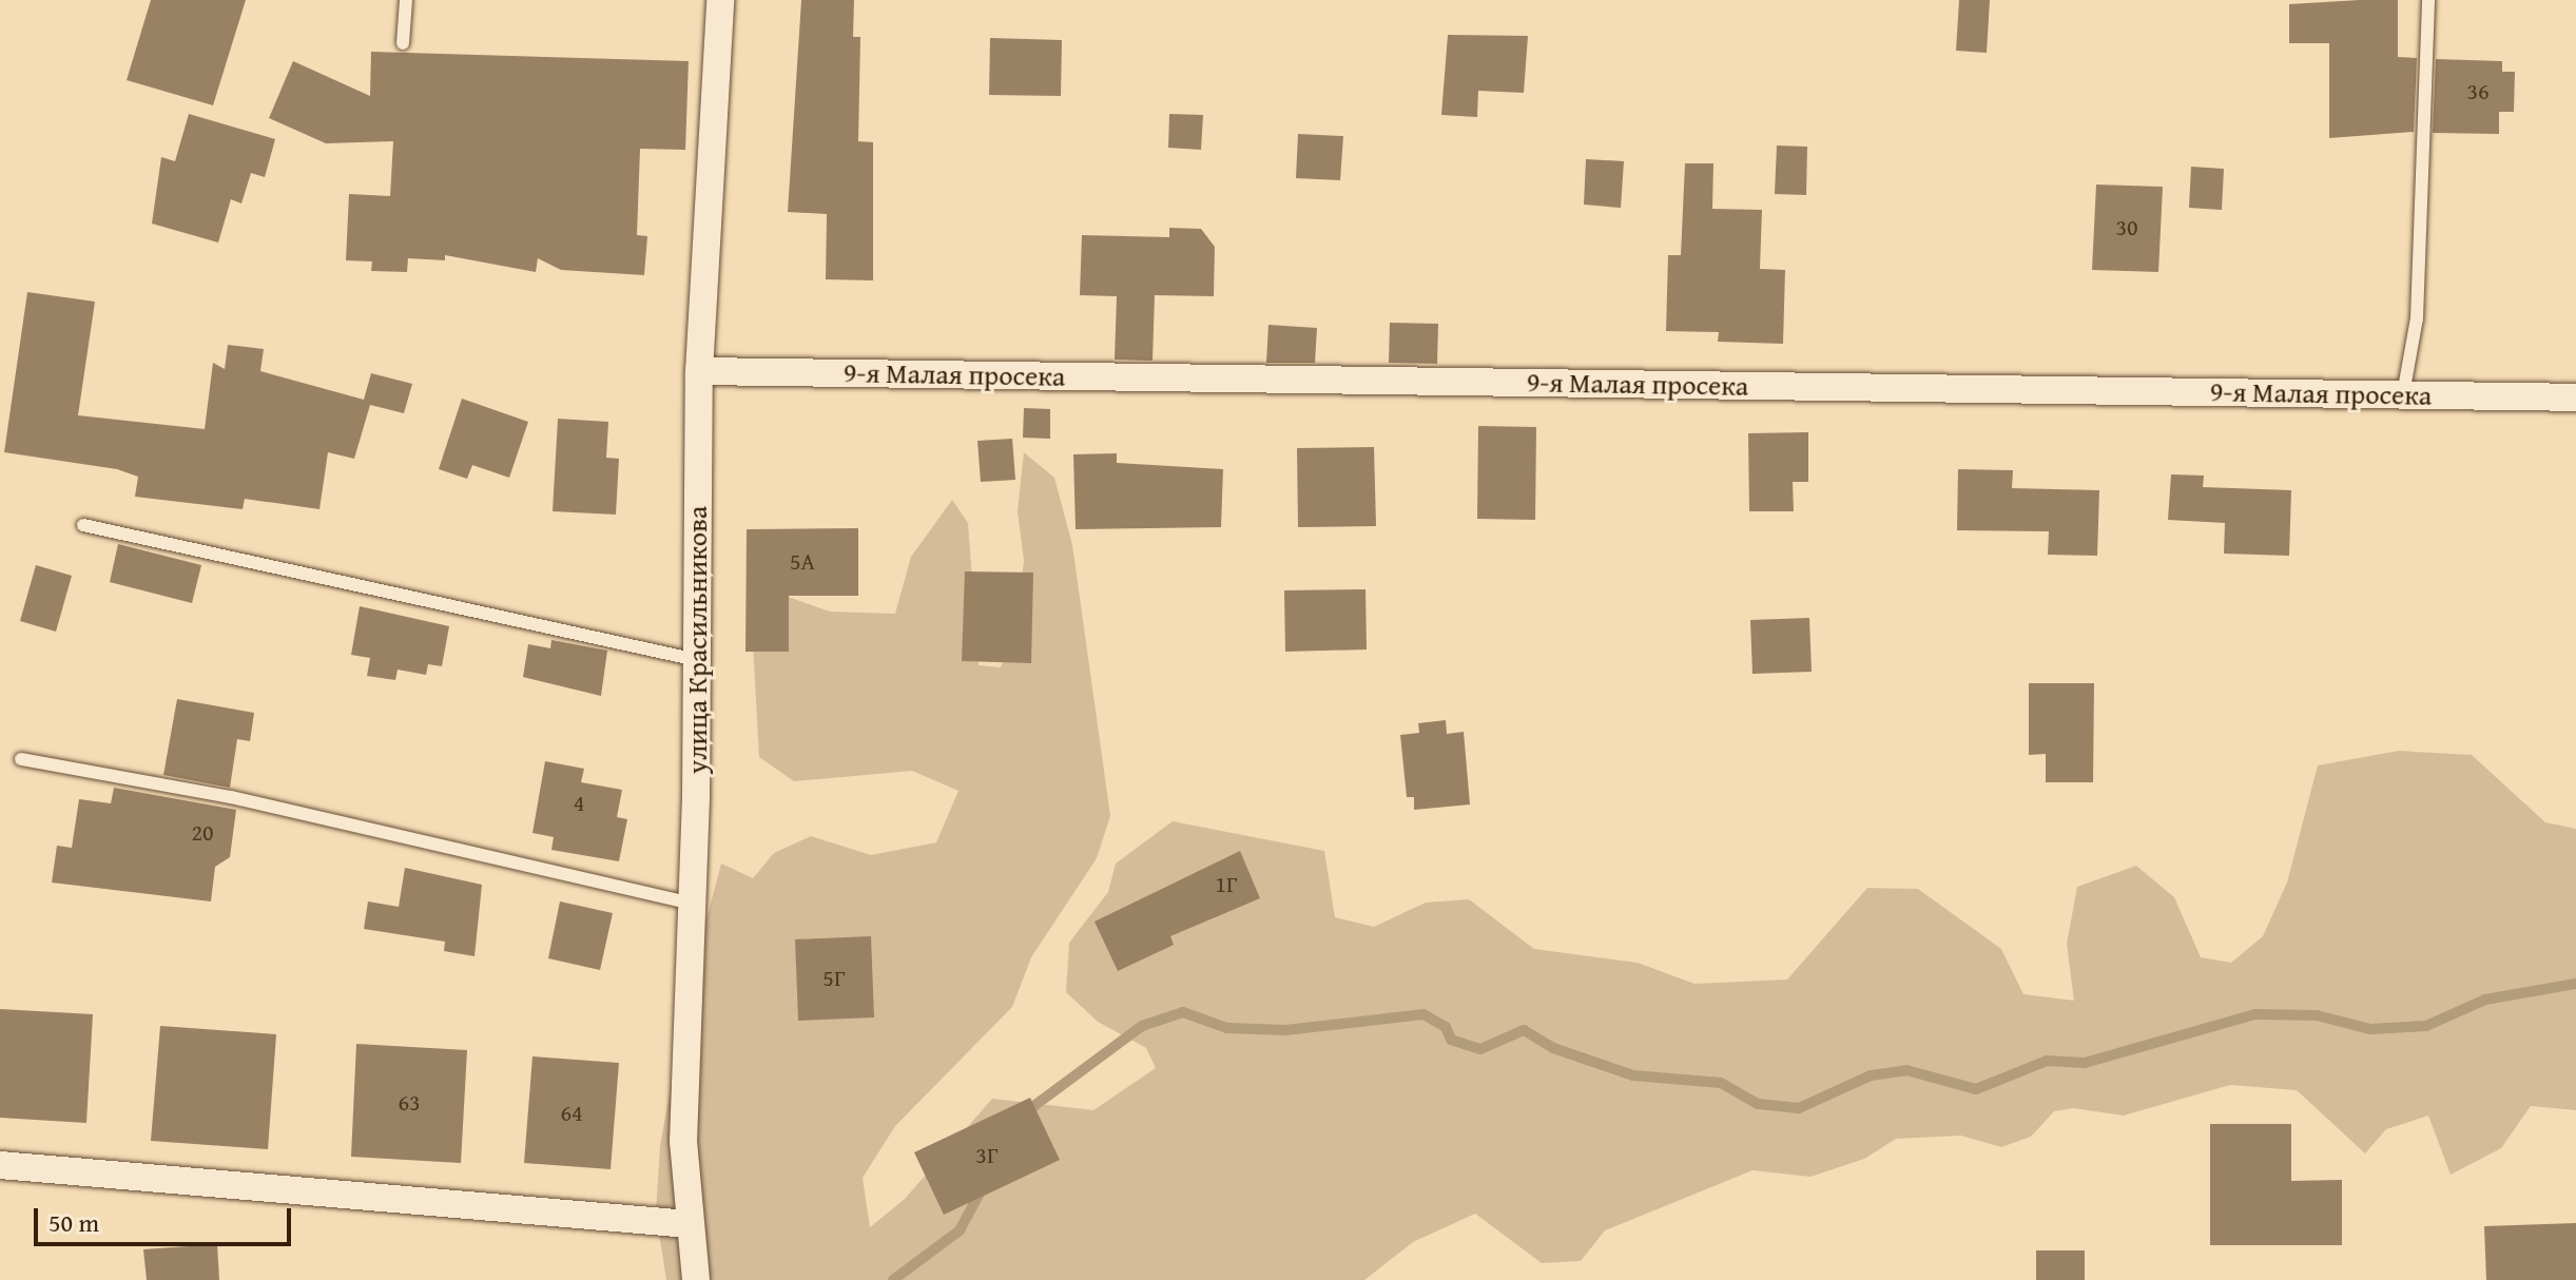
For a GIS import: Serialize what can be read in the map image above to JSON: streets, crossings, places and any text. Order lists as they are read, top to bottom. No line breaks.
{"streets":{"street":["9-я Малая просека","улица Красильникова"]},"crossings":[["9-я Малая просека","улица Красильникова"]],"house_numbers":["36","30","5А","4","20","1Г","5Г","63","64","3Г"],"scale_bar":"50 m"}
